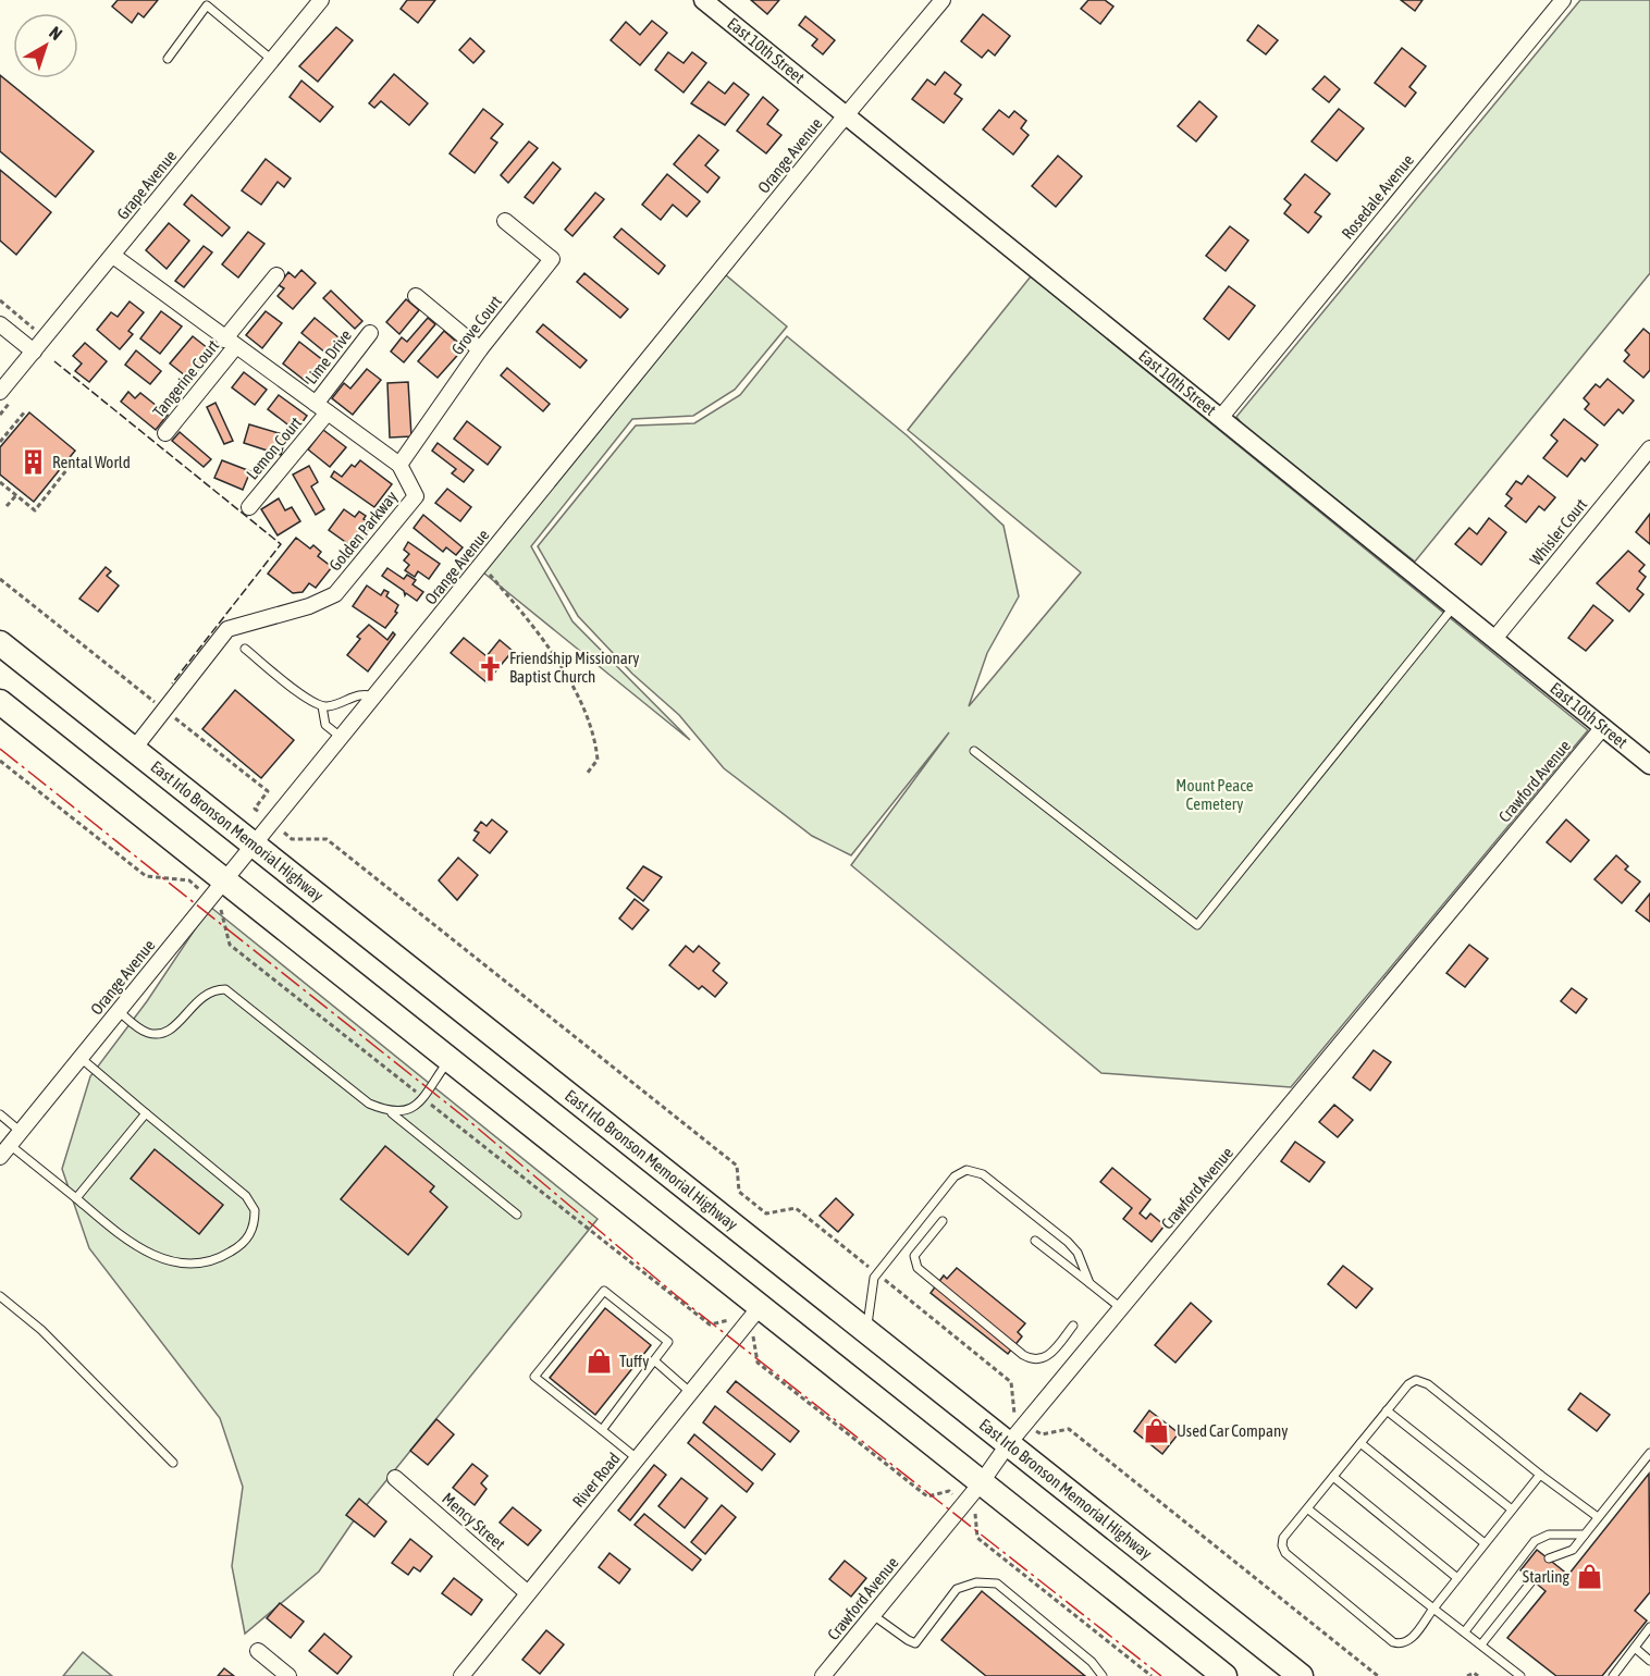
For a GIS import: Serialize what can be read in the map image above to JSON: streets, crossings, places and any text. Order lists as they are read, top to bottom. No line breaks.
{"streets":{"highway":["East Irlo Bronson Memorial Highway"],"street":["East 10th Street","Orange Avenue","Grape Avenue","Rosedale Avenue","Grove Court","Lime Drive","Tangerine Court","Lemon Court","Golden Parkway","Whisler Court","Crawford Avenue","River Road","Mency Street"]},"crossings":[["East 10th Street","Orange Avenue"],["East 10th Street","Rosedale Avenue"],["East 10th Street","Whisler Court"],["East 10th Street","Crawford Avenue"],["Orange Avenue","East Irlo Bronson Memorial Highway"],["Grape Avenue","Golden Parkway"],["Grove Court","Golden Parkway"],["Lime Drive","Golden Parkway"],["Tangerine Court","Golden Parkway"],["Lemon Court","Golden Parkway"],["Golden Parkway","East Irlo Bronson Memorial Highway"],["Crawford Avenue","East Irlo Bronson Memorial Highway"],["River Road","Mency Street"]],"parks":["Mount Peace Cemetery"],"places":{"building":["Rental World"],"church":["Friendship Missionary Baptist Church"],"shop":["Tuffy","Used Car Company","Starling"]},"north":"top right"}
